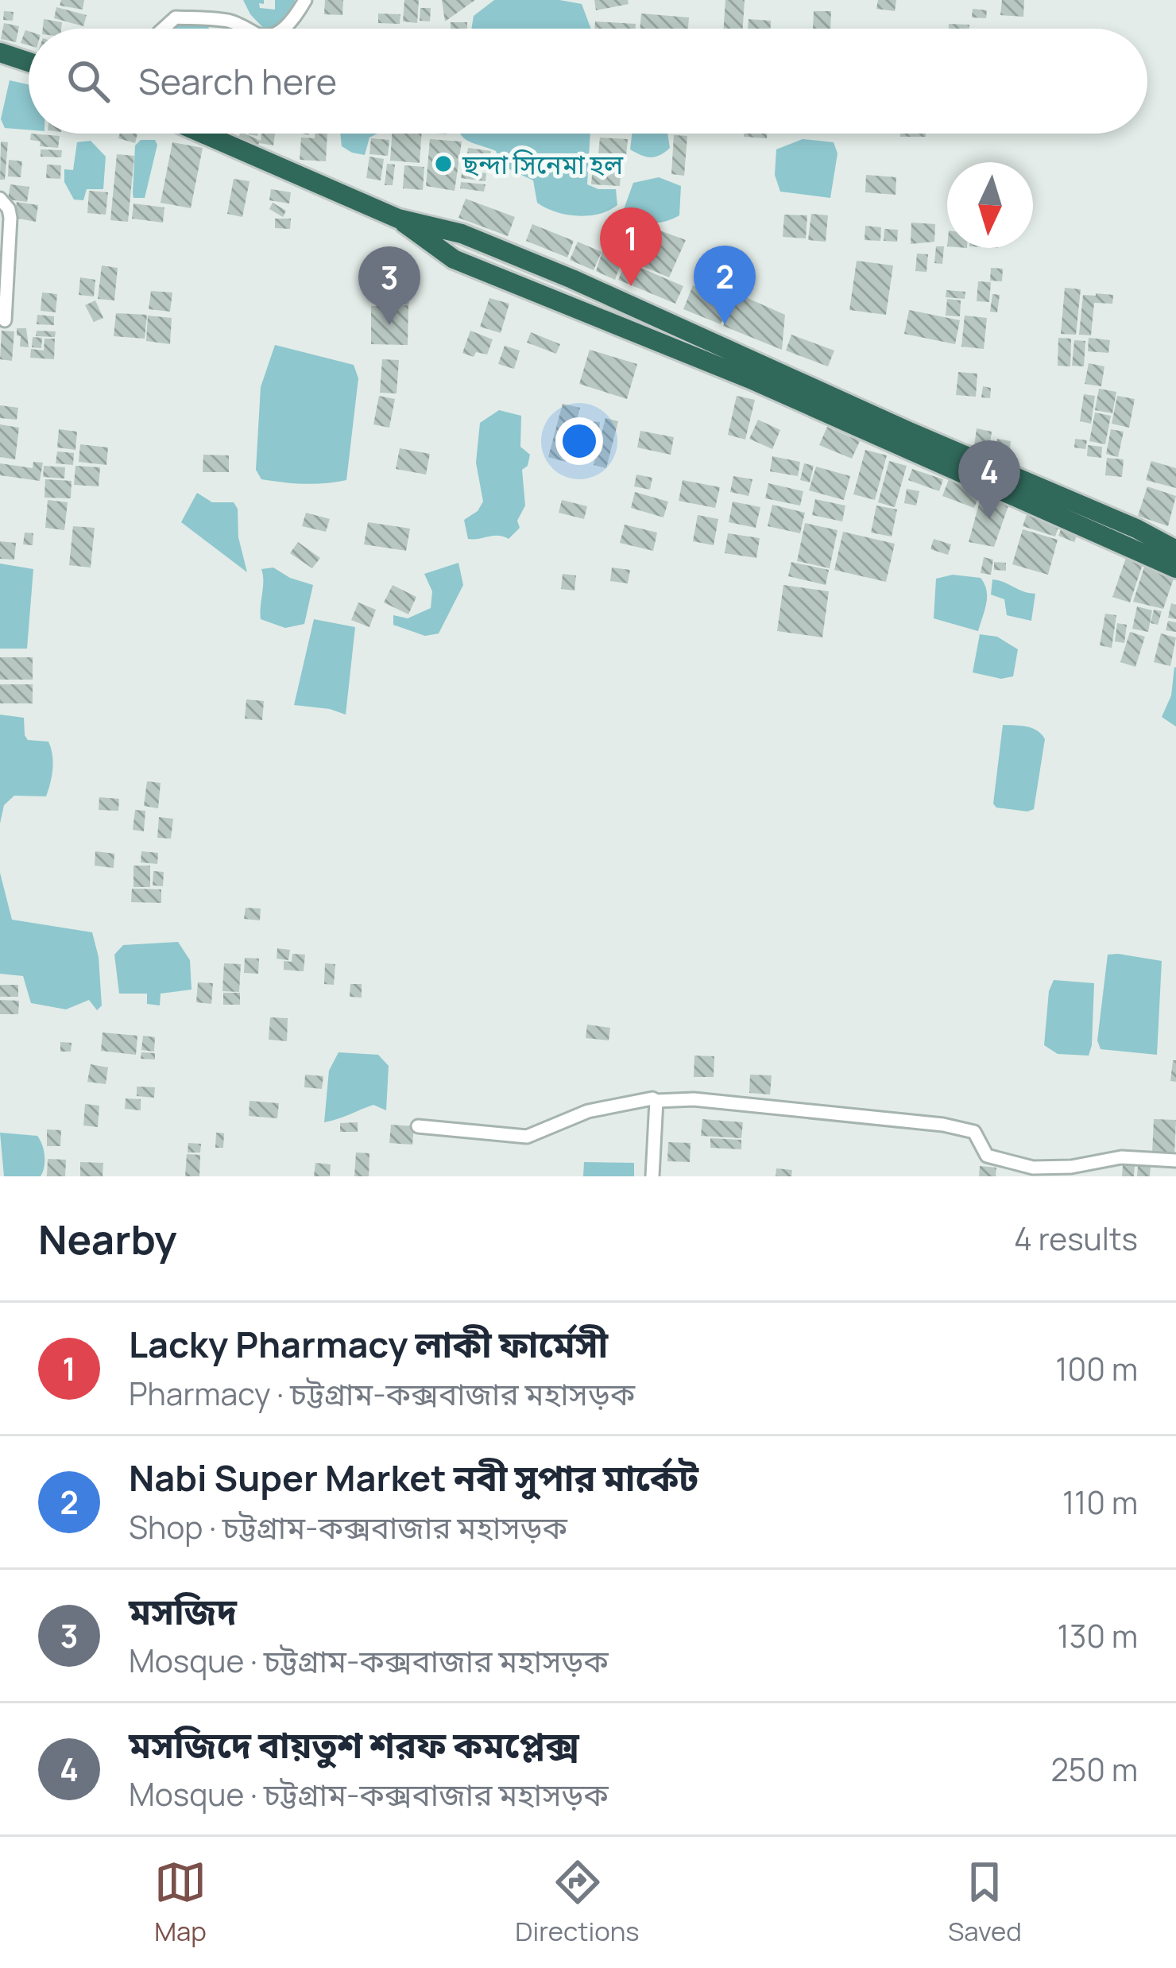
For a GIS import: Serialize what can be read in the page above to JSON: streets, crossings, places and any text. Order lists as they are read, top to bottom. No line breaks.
{"places":["ছন্দা সিনেমা হল"],"north":"bottom","page":{"search":"Search here","pins":["1","2","3","4"],"heading":["Nearby","4 results"],"list":[{"mark":"1","name":"Lacky Pharmacy লাকী ফার্মেসী","note":"Pharmacy · চট্টগ্রাম-কক্সবাজার মহাসড়ক","value":"100 m"},{"mark":"2","name":"Nabi Super Market নবী সুপার মার্কেট","note":"Shop · চট্টগ্রাম-কক্সবাজার মহাসড়ক","value":"110 m"},{"mark":"3","name":"মসজিদ","note":"Mosque · চট্টগ্রাম-কক্সবাজার মহাসড়ক","value":"130 m"},{"mark":"4","name":"মসজিদে বায়তুশ শরফ কমপ্লেক্স","note":"Mosque · চট্টগ্রাম-কক্সবাজার মহাসড়ক","value":"250 m"}],"nav":["Map","Directions","Saved"]}}
